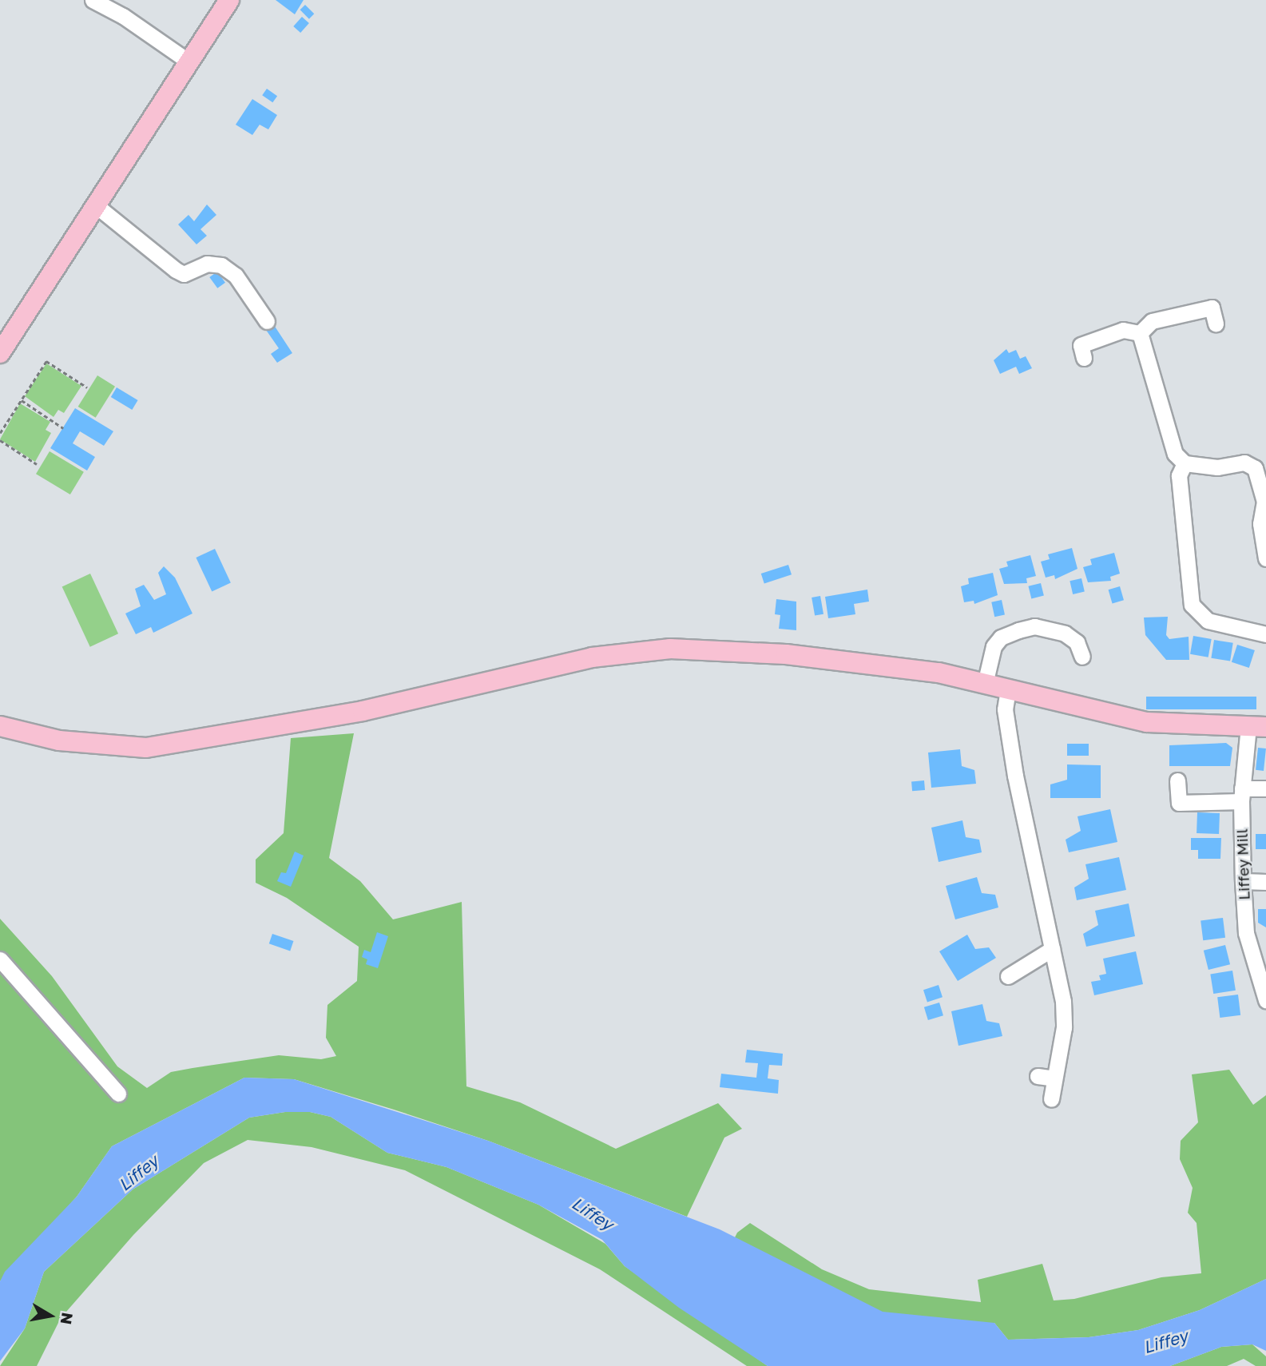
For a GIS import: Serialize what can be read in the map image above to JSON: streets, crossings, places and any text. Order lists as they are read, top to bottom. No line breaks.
{"streets":{"street":["Liffey Mill"]},"water":["Liffey"],"north":"right"}
